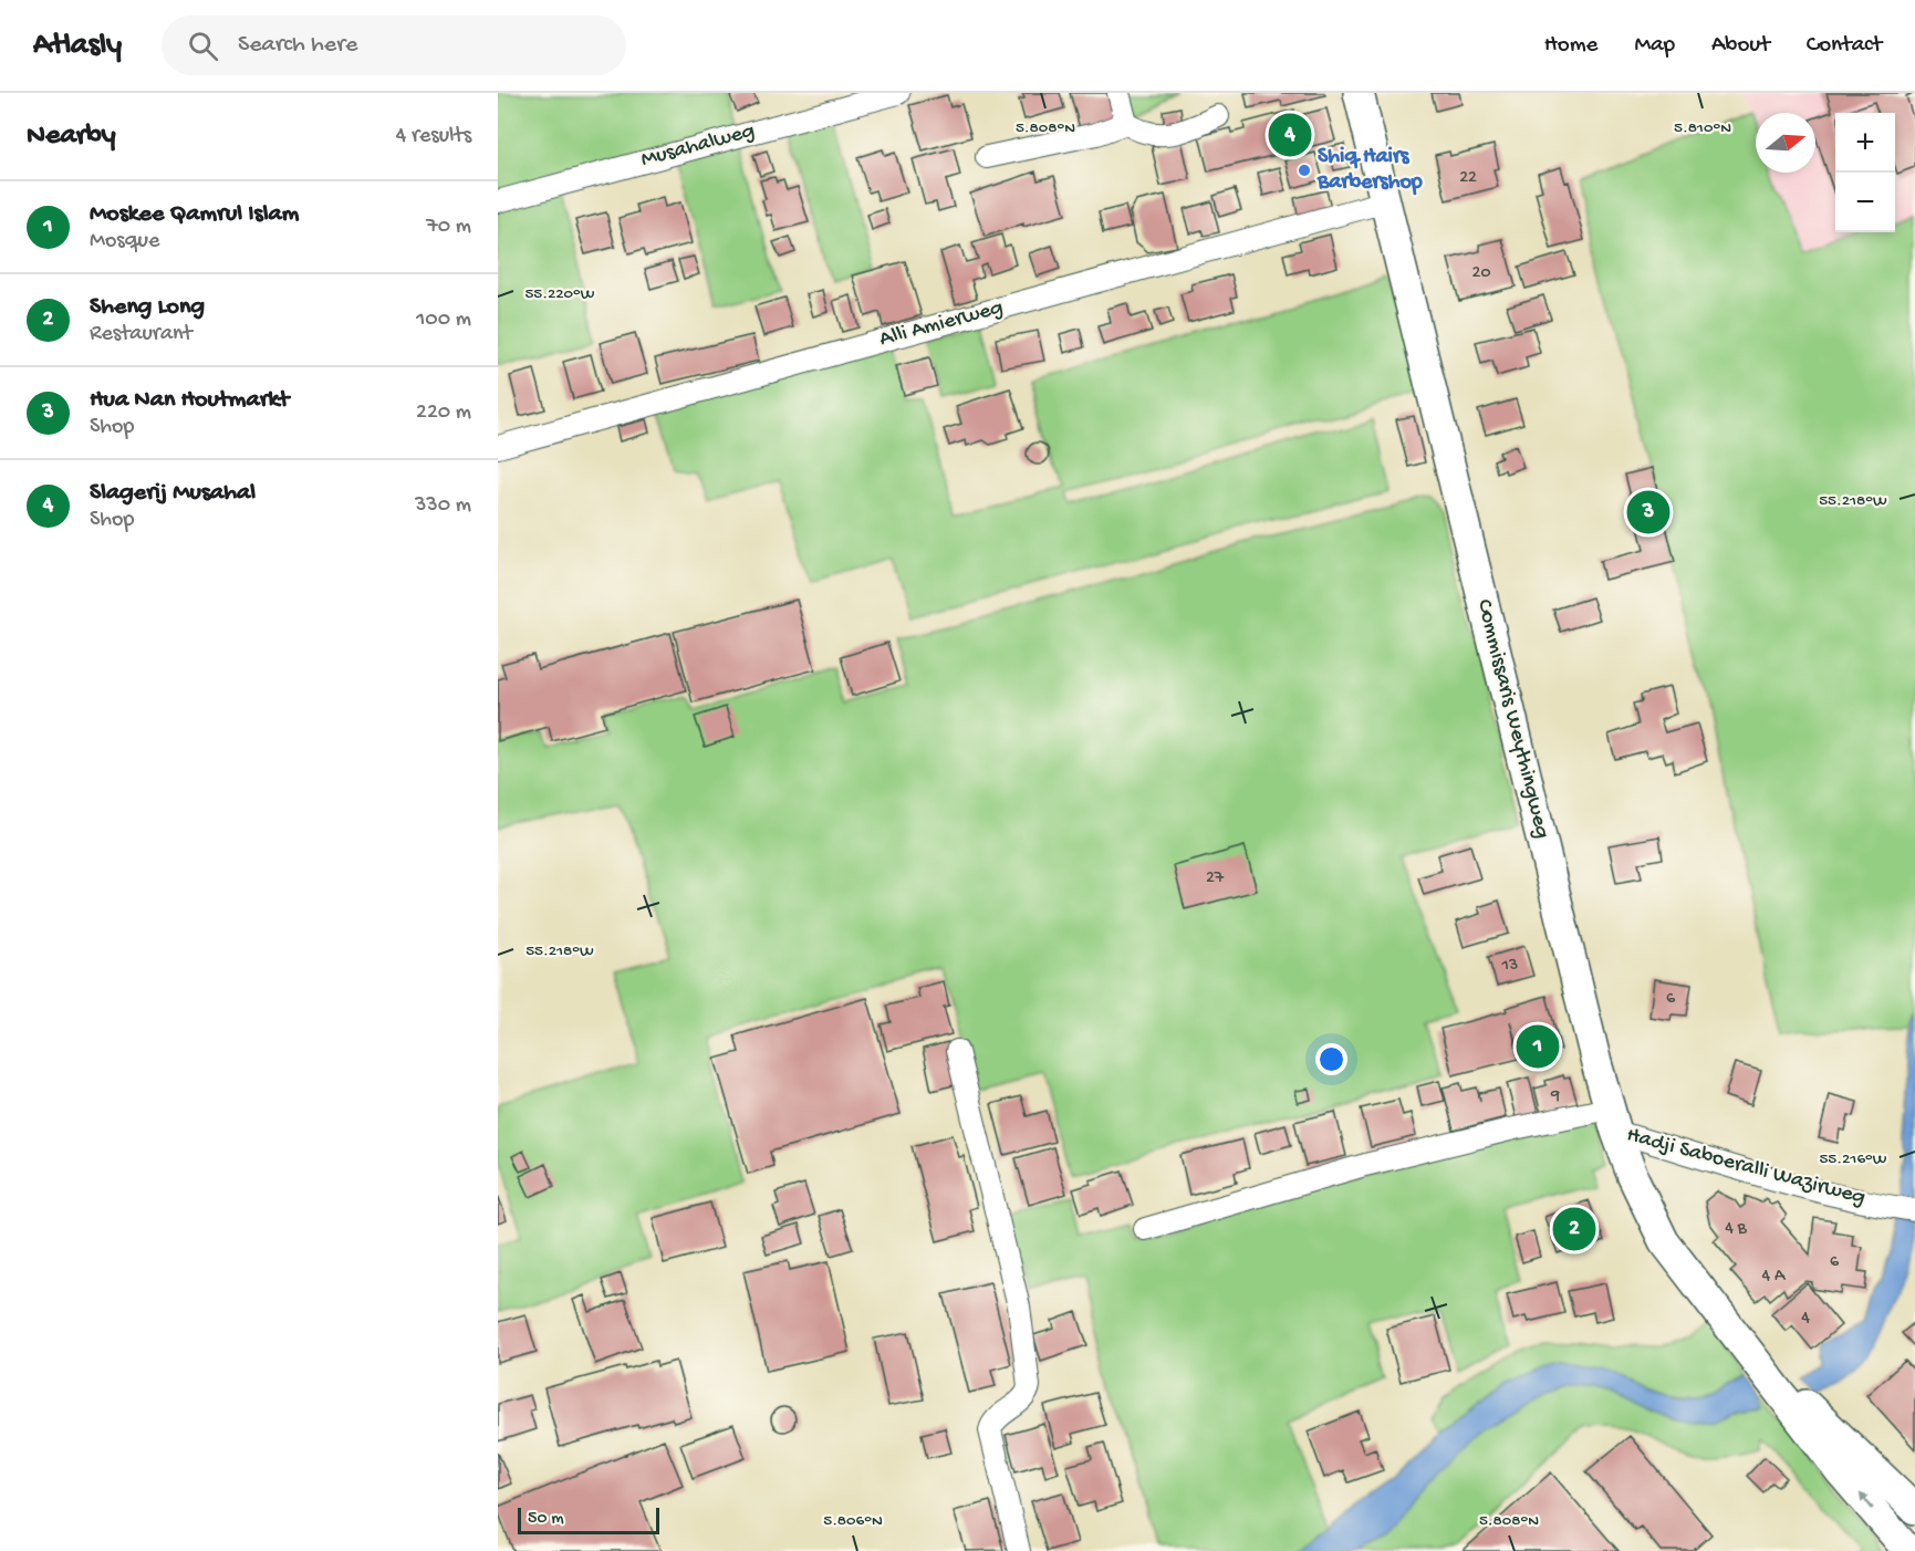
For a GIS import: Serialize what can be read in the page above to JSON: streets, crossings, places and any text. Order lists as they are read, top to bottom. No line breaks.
{"streets":{"main road":["Commissaris Weythingweg"],"street":["Musahalweg","Alli Amierweg","Hadji Saboeralli Wazirweg"]},"crossings":[["Alli Amierweg","Commissaris Weythingweg"],["Commissaris Weythingweg","Hadji Saboeralli Wazirweg"]],"places":["Shiq Hairs Barbershop"],"house_numbers":["22","20","27","13","6","9","4 B","6","4 A","4"],"scale_bar":"50 m","north":"right","page":{"header":"Atlasly","search":"Search here","nav":["Home","Map","About","Contact"],"heading":["Nearby","4 results"],"pins":["4","3","1","2"],"map_buttons":["+","−"],"list":[{"mark":"1","name":"Moskee Qamrul Islam","note":"Mosque","value":"70 m"},{"mark":"2","name":"Sheng Long","note":"Restaurant","value":"100 m"},{"mark":"3","name":"Hua Nan Houtmarkt","note":"Shop","value":"220 m"},{"mark":"4","name":"Slagerij Musahal","note":"Shop","value":"330 m"}],"scale":"50 m"},"coordinates":["5.808°N","5.810°N","55.220°W","55.218°W","55.216°W","5.806°N"]}
